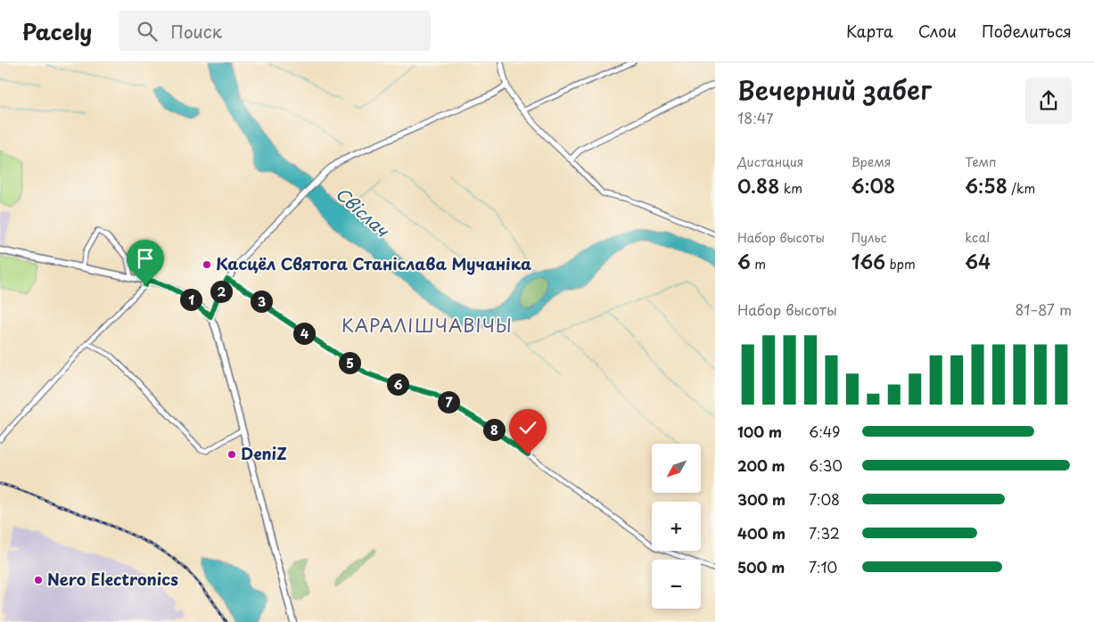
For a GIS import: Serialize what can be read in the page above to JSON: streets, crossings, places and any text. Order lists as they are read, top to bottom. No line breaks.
{"districts":["КАРАЛІШЧАВІЧЫ"],"water":["Свіслач"],"places":["Касцёл Святога Станіслава Мучаніка","DeniZ","Nero Electronics"],"north":"bottom left","page":{"header":"Pacely","search":"Поиск","nav":["Карта","Слои","Поделиться"],"heading":["Вечерний забег","18:47"],"stats":[["Дистанция","0.88 km"],["Время","6:08"],["Темп","6:58 /km"],["Набор высоты","6 m"],["Пульс","166 bpm"],["kcal","64"]],"pins":["2","1","3","4","5","6","7","8"],"chart":["Набор высоты","81–87 m"],"list":[{"name":"100 m","note":"6:49"},{"name":"200 m","note":"6:30"},{"name":"300 m","note":"7:08"},{"name":"400 m","note":"7:32"},{"name":"500 m","note":"7:10"}],"map_buttons":["+","−"]}}
